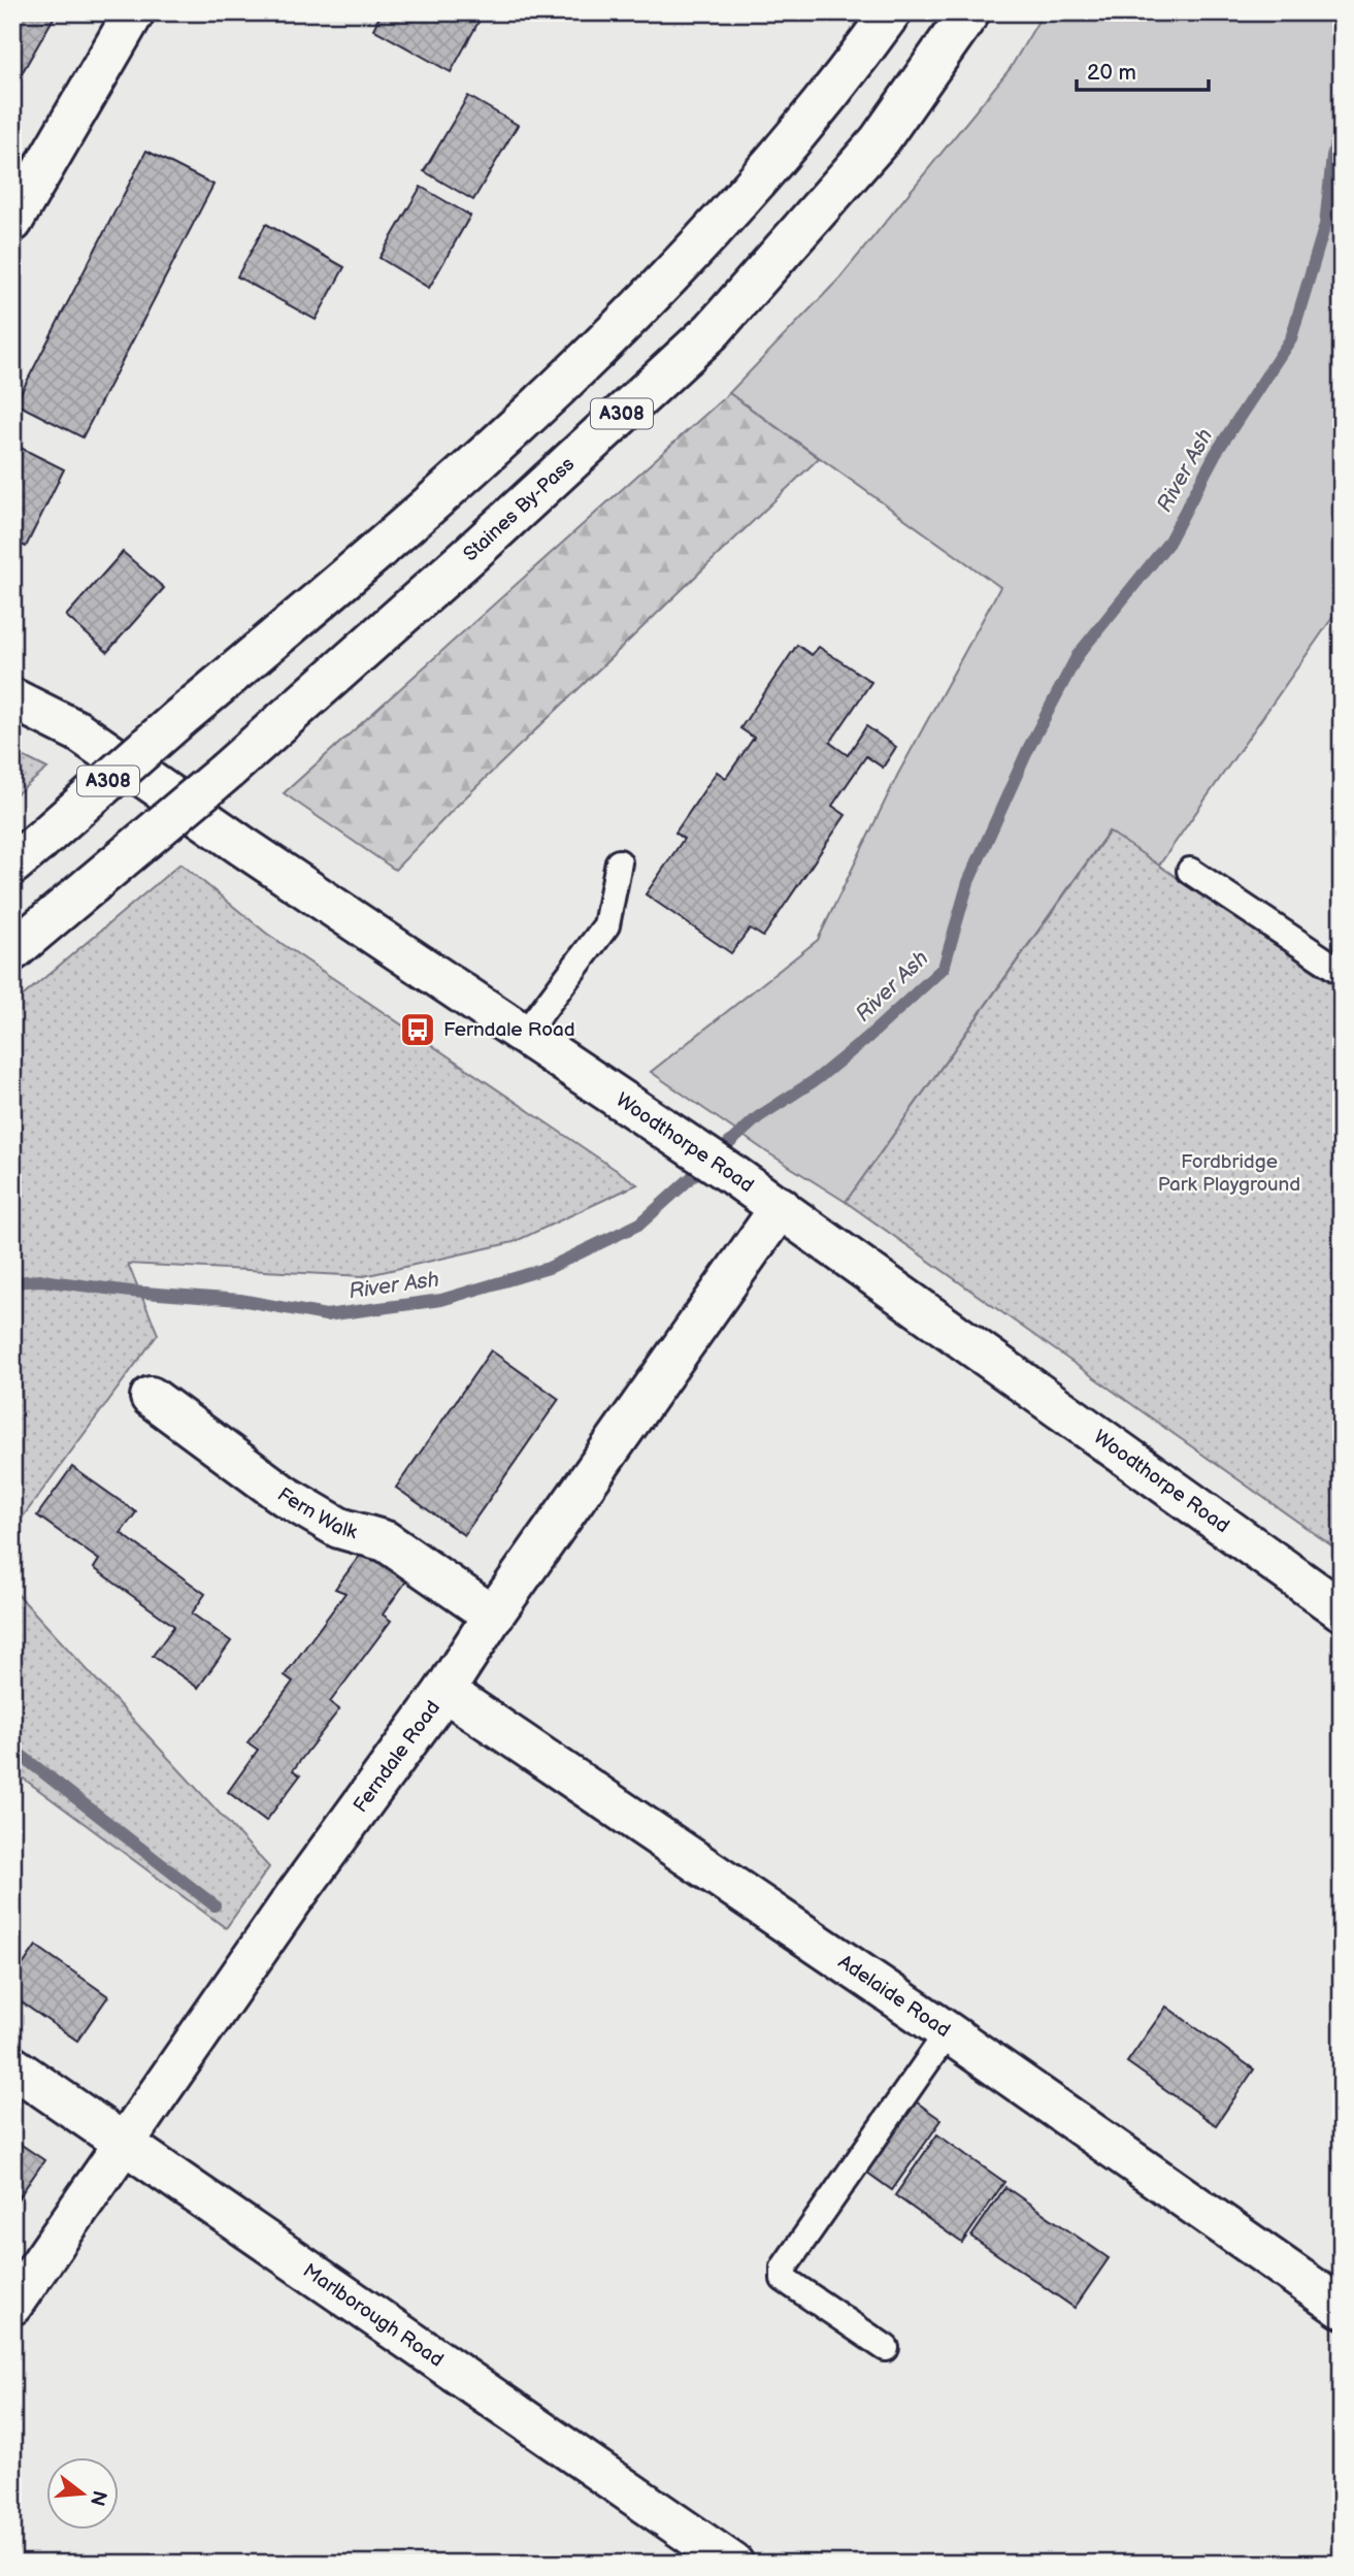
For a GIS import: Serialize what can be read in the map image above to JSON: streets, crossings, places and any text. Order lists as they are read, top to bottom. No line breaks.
{"streets":{"main road":["A308","Staines By-Pass","Woodthorpe Road","Fern Walk","Ferndale Road","Adelaide Road","Marlborough Road"]},"crossings":[["Woodthorpe Road","Ferndale Road"],["Fern Walk","Ferndale Road"],["Ferndale Road","Adelaide Road"],["Ferndale Road","Marlborough Road"]],"water":["River Ash"],"parks":["Fordbridge Park Playground"],"places":{"bus stop":["Ferndale Road"]},"scale_bar":"20 m","north":"right"}
